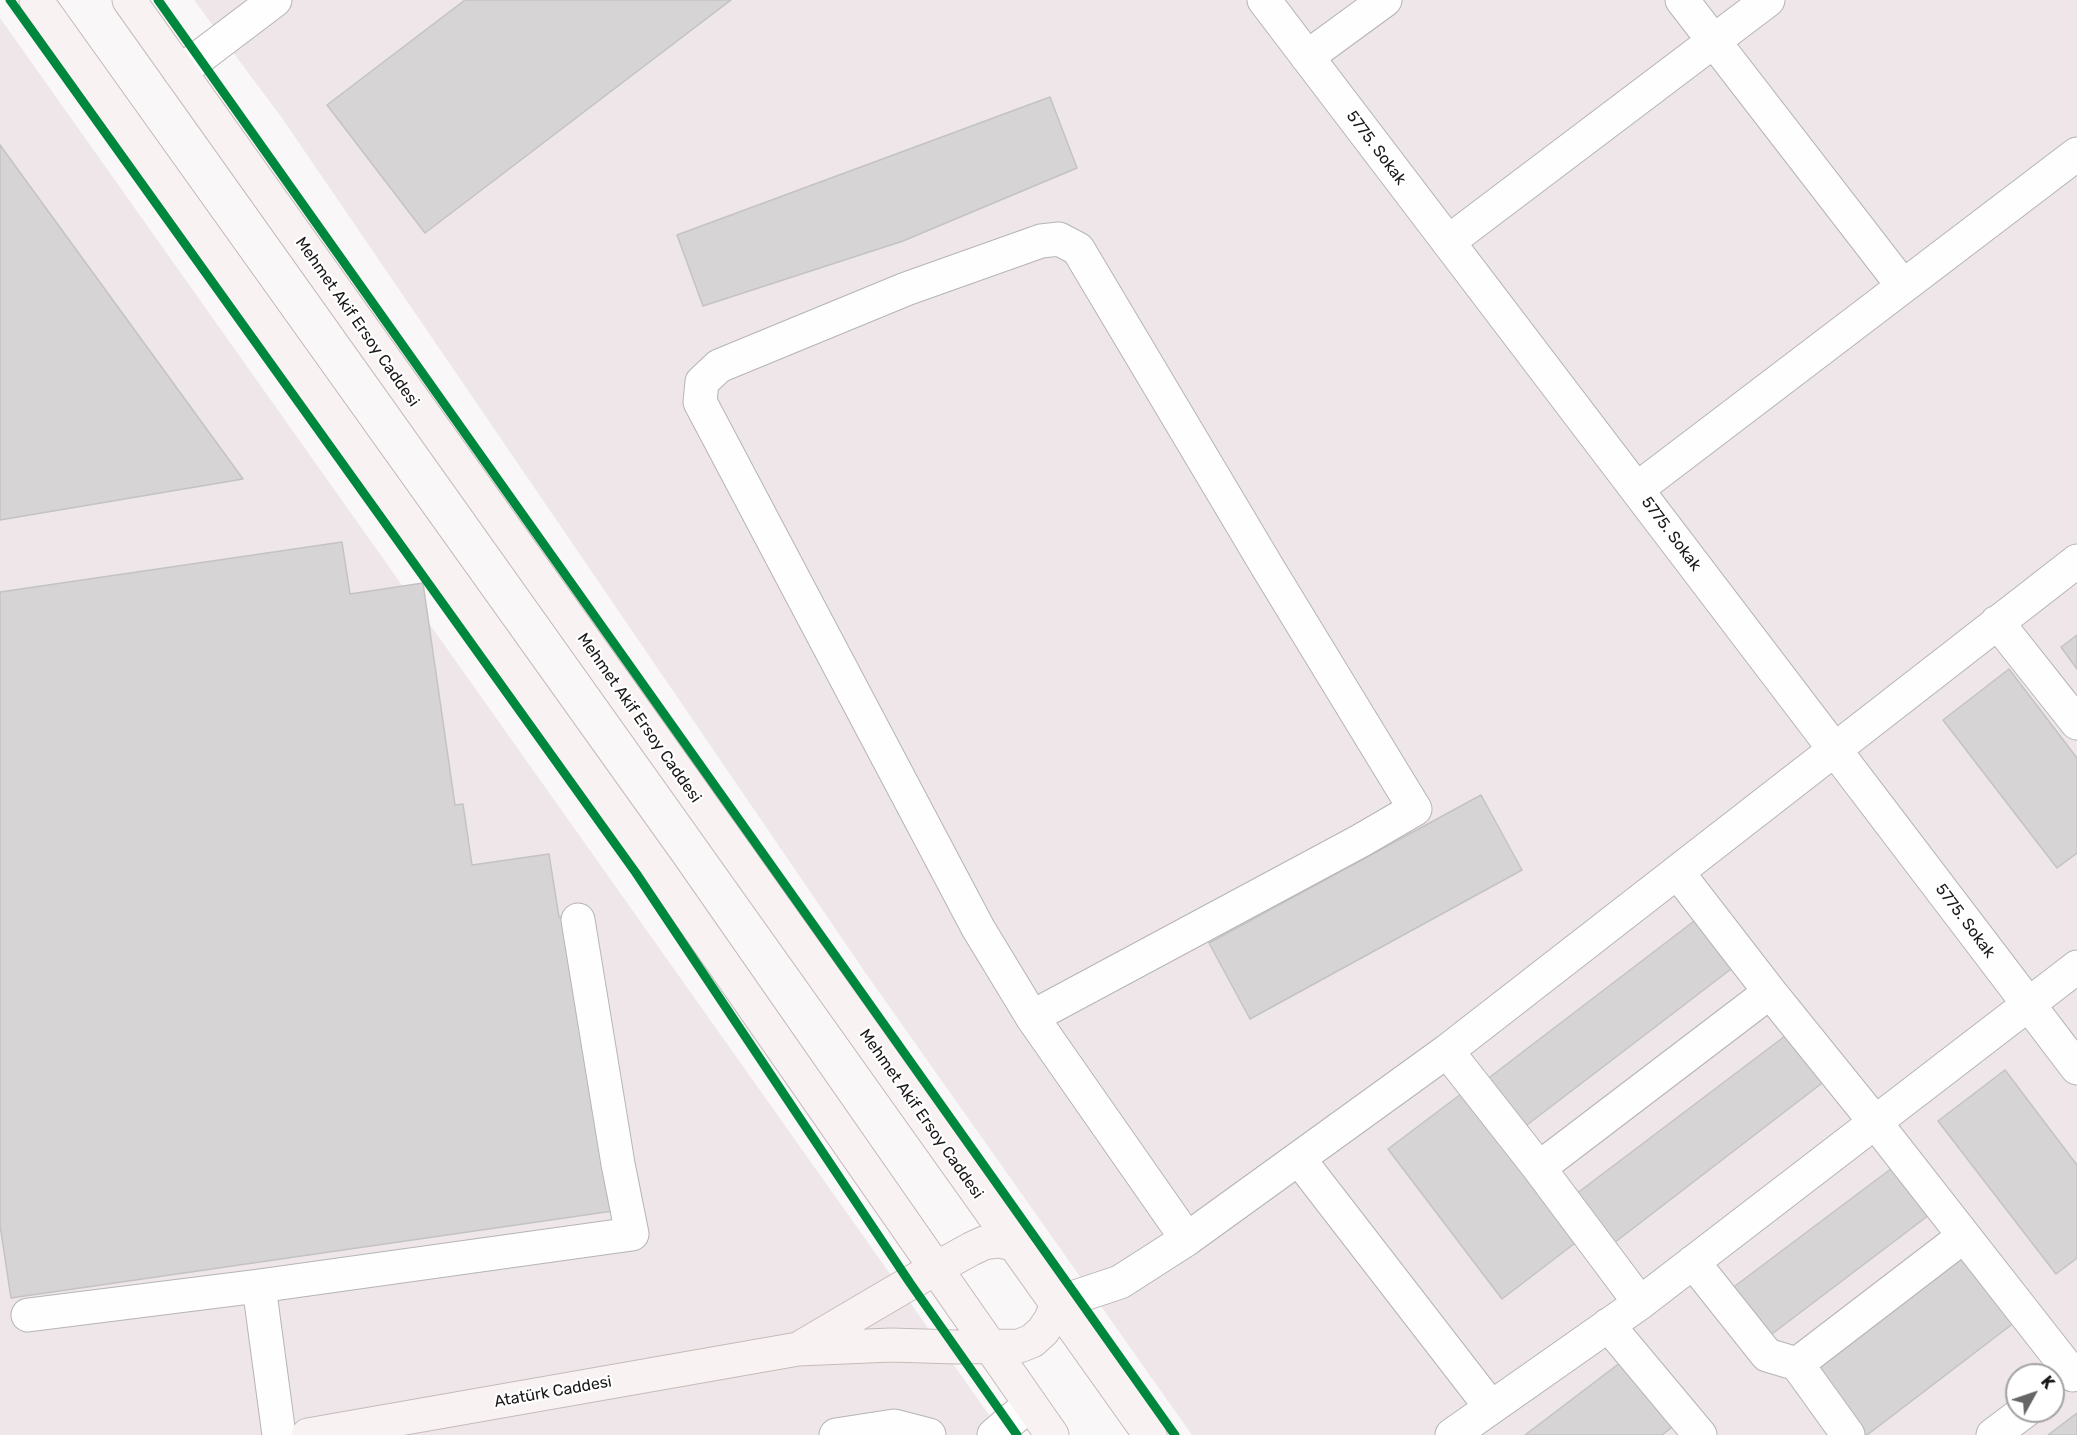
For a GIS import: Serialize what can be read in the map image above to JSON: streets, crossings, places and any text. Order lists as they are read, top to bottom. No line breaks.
{"streets":{"main road":["Mehmet Akif Ersoy Caddesi","Atatürk Caddesi"],"street":["5775. Sokak"]},"north":"top right"}
